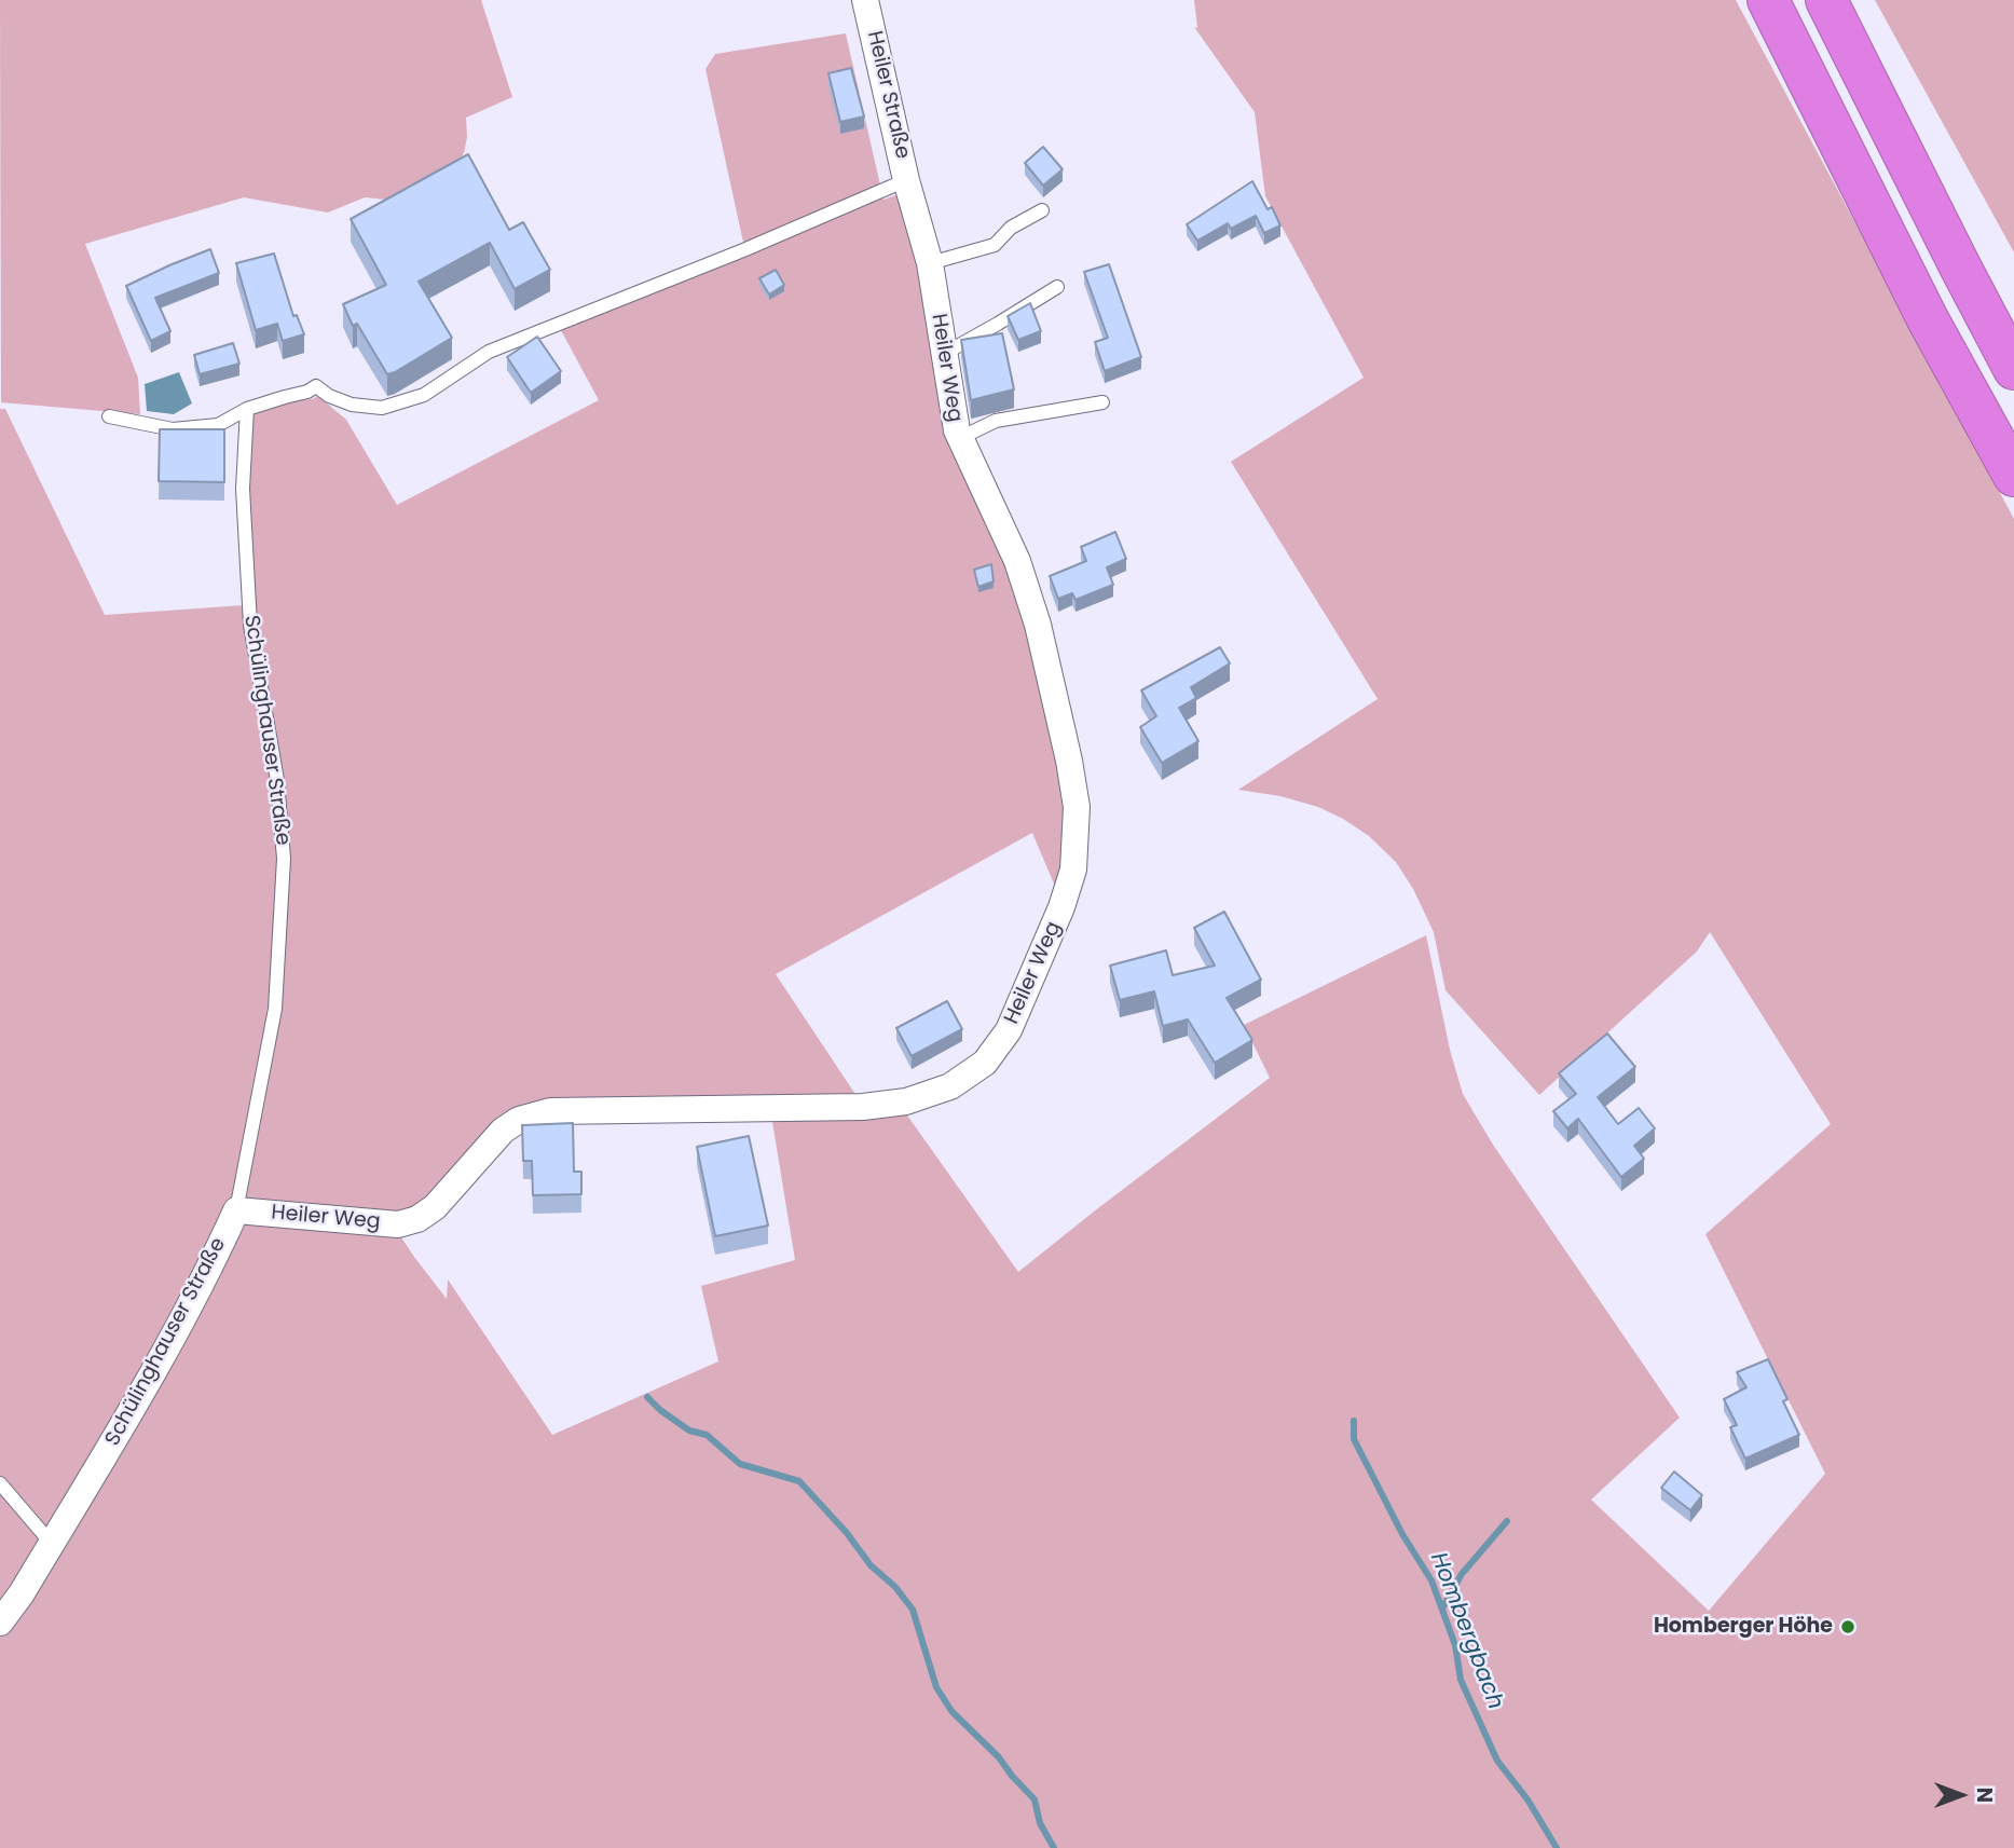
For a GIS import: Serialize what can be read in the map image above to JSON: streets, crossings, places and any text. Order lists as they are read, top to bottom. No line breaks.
{"streets":{"street":["Heiler Straße","Heiler Weg","Schülinghauser Straße"]},"crossings":[["Heiler Straße","Heiler Weg"],["Heiler Weg","Schülinghauser Straße"]],"water":["Hombergbach"],"places":["Homberger Höhe"],"north":"right"}
